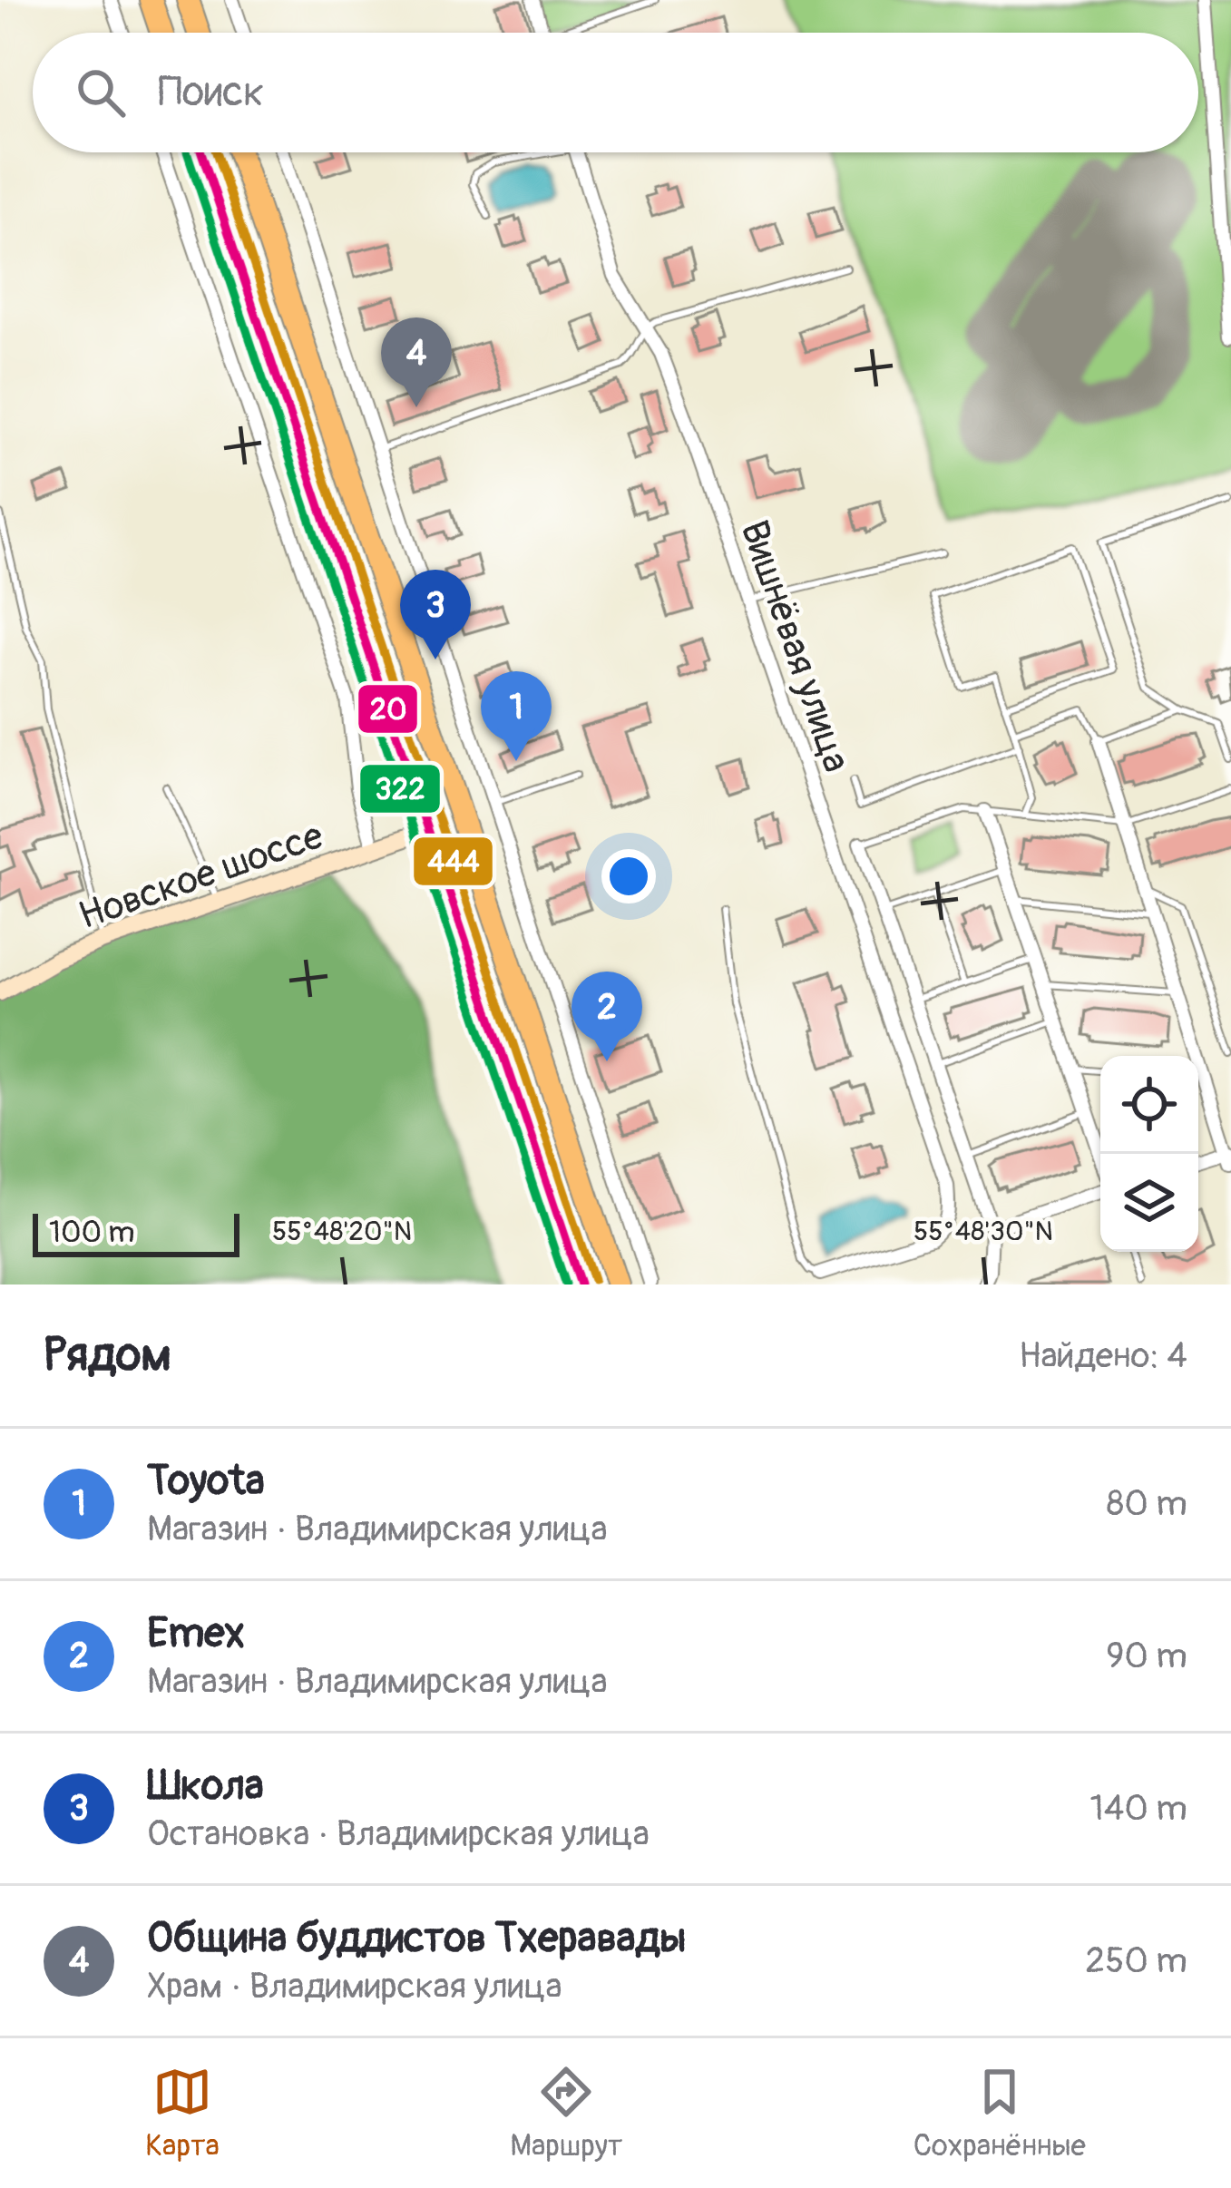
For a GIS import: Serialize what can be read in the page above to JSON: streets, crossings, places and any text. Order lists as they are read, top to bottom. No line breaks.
{"streets":{"street":["Вишнёвая улица","Новское шоссе"]},"lines":["transit line 20","transit line 322","transit line 444"],"scale_bar":"100 m","page":{"search":"Поиск","pins":["4","3","1","2"],"scale":"100 m","heading":["Рядом","Найдено: 4"],"list":[{"mark":"1","name":"Toyota","note":"Магазин · Владимирская улица","value":"80 m"},{"mark":"2","name":"Emex","note":"Магазин · Владимирская улица","value":"90 m"},{"mark":"3","name":"Школа","note":"Остановка · Владимирская улица","value":"140 m"},{"mark":"4","name":"Община буддистов Тхеравады","note":"Храм · Владимирская улица","value":"250 m"}],"nav":["Карта","Маршрут","Сохранённые"]},"coordinates":["55°48'20\"N","55°48'30\"N"]}
